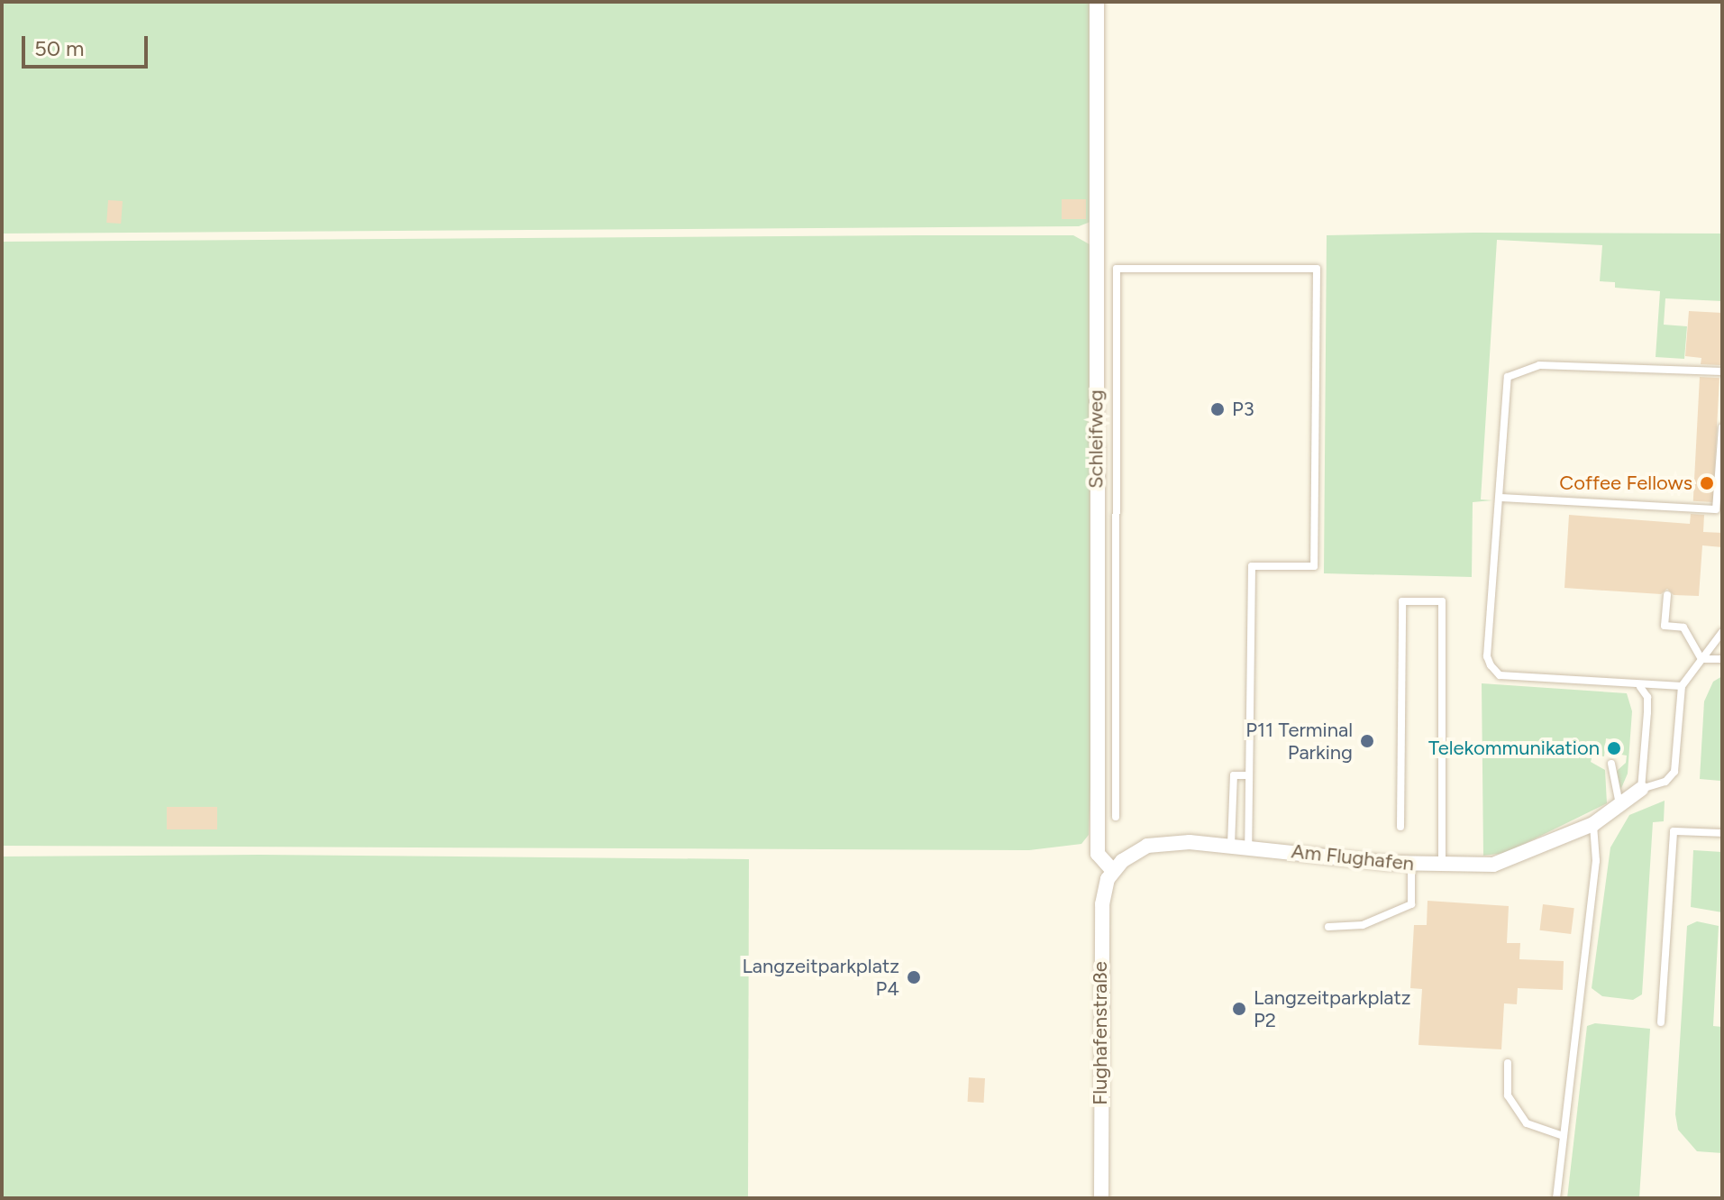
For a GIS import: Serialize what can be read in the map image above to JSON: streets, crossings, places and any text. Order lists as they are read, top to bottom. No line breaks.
{"streets":{"street":["Schleifweg","Am Flughafen","Flughafenstraße"]},"crossings":[["Schleifweg","Am Flughafen"],["Schleifweg","Flughafenstraße"],["Am Flughafen","Flughafenstraße"]],"places":["P3","Coffee Fellows","P11 Terminal Parking","Telekommunikation","Langzeitparkplatz P4","Langzeitparkplatz P2"],"scale_bar":"50 m"}
